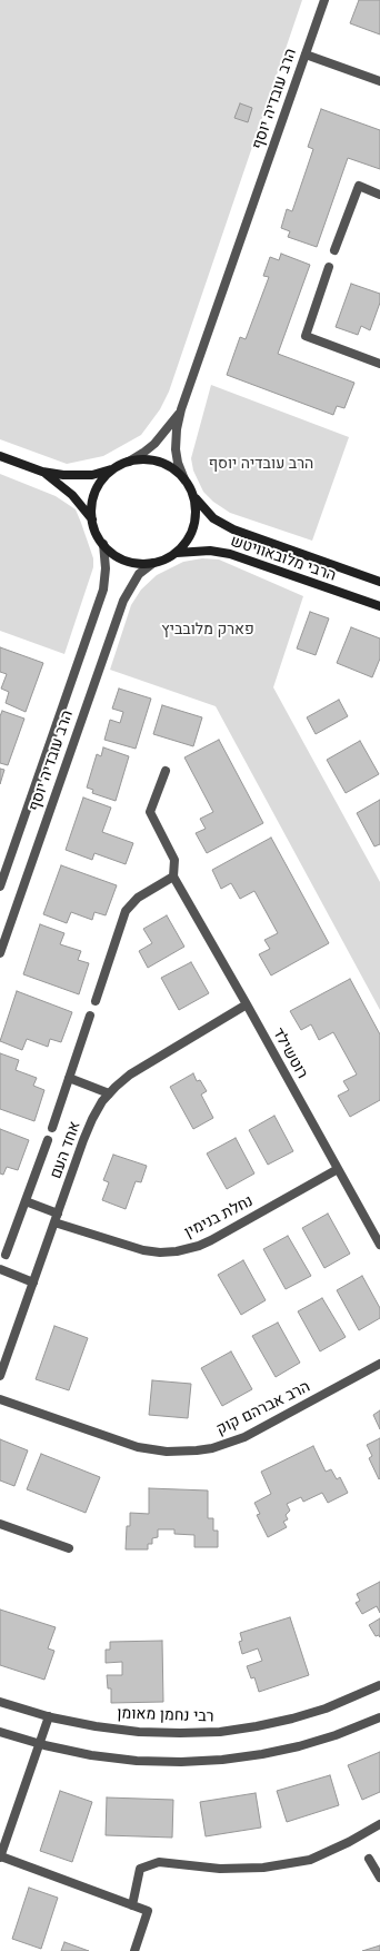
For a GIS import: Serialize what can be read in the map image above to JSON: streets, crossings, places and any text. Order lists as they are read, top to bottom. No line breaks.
{"streets":{"main road":["הרבי מלובאוויטש"],"street":["הרב עובדיה יוסף","רוטשילד","אחד העם","נחלת בנימין","הרב אברהם קוק","רבי נחמן מאומן"]},"crossings":[["הרב עובדיה יוסף","הרבי מלובאוויטש"],["רוטשילד","אחד העם"],["רוטשילד","נחלת בנימין"],["אחד העם","נחלת בנימין"]],"parks":["הרב עובדיה יוסף","פארק מלובביץ"]}
